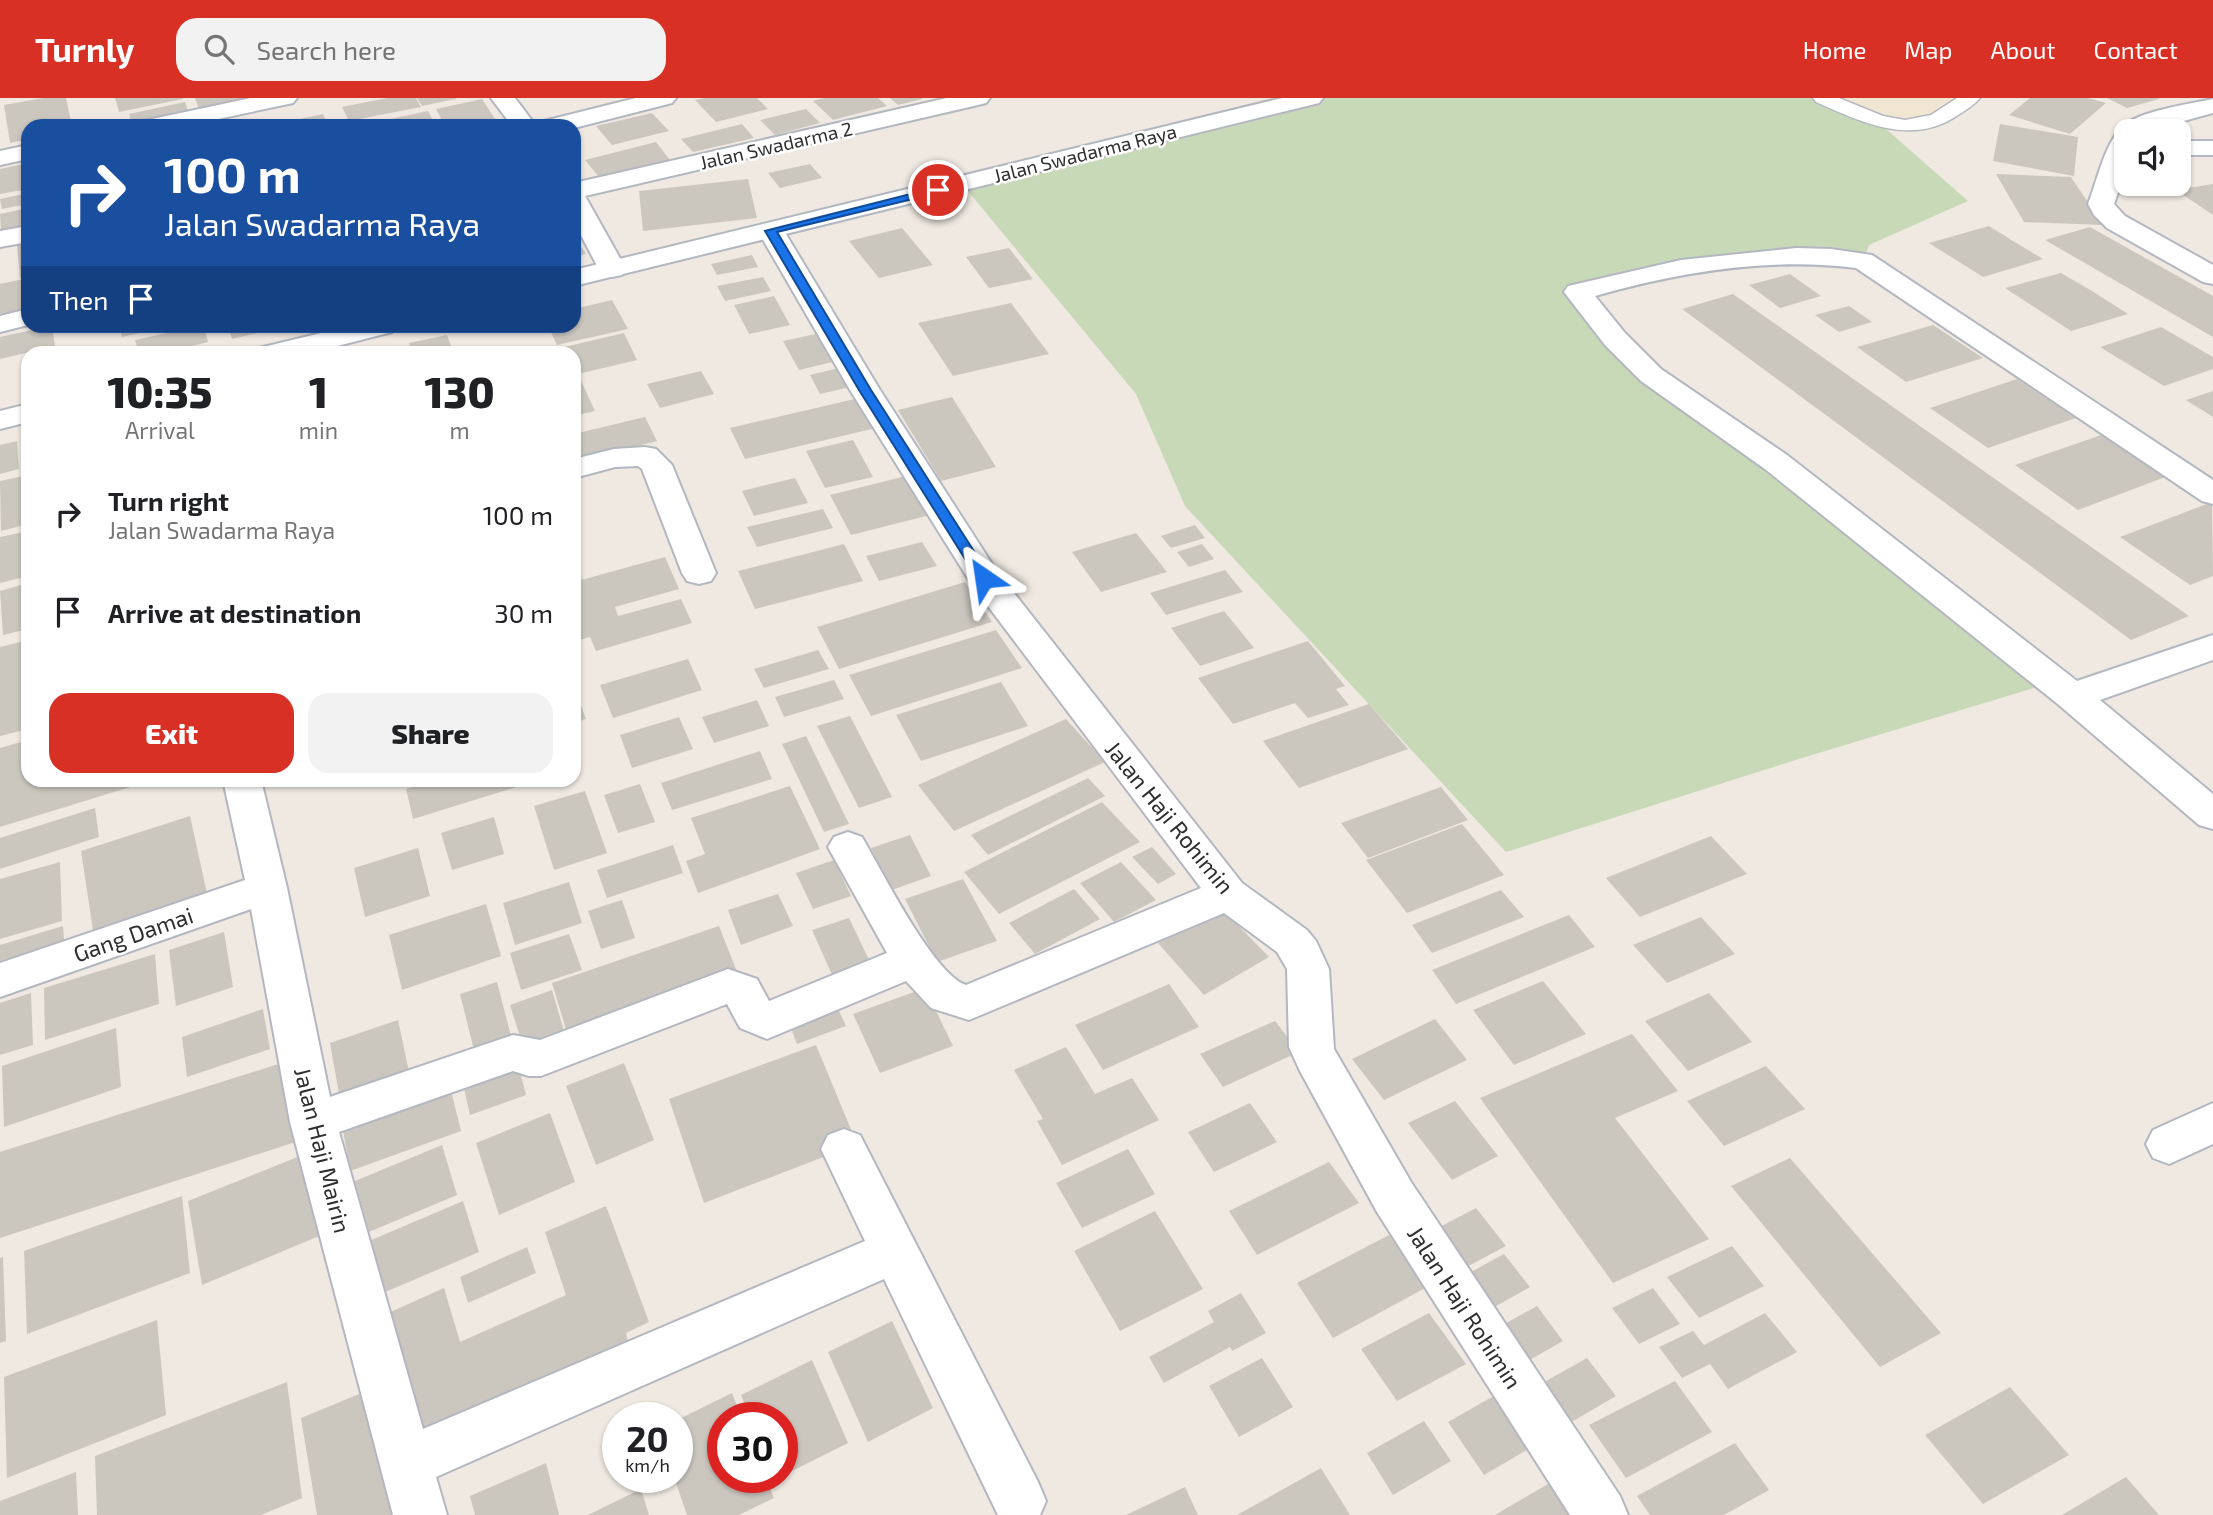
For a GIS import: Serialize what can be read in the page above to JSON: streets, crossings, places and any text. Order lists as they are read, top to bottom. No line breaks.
{"streets":{"street":["Jalan Swadarma 2","Jalan Swadarma Raya","Jalan Haji Rohimin","Gang Damai","Jalan Haji Mairin"]},"crossings":[["Jalan Swadarma Raya","Jalan Haji Rohimin"],["Gang Damai","Jalan Haji Mairin"]],"page":{"header":"Turnly","search":"Search here","nav":["Home","Map","About","Contact"],"turn":["100 m","Jalan Swadarma Raya"],"then":"Then","eta":["10:35","Arrival","1","min","130","m"],"list":[{"name":"Turn right","note":"Jalan Swadarma Raya","value":"100 m"},{"name":"Arrive at destination","value":"30 m"}],"buttons":["Exit","Share"],"speed":"20 km/h","limit":"30"}}
